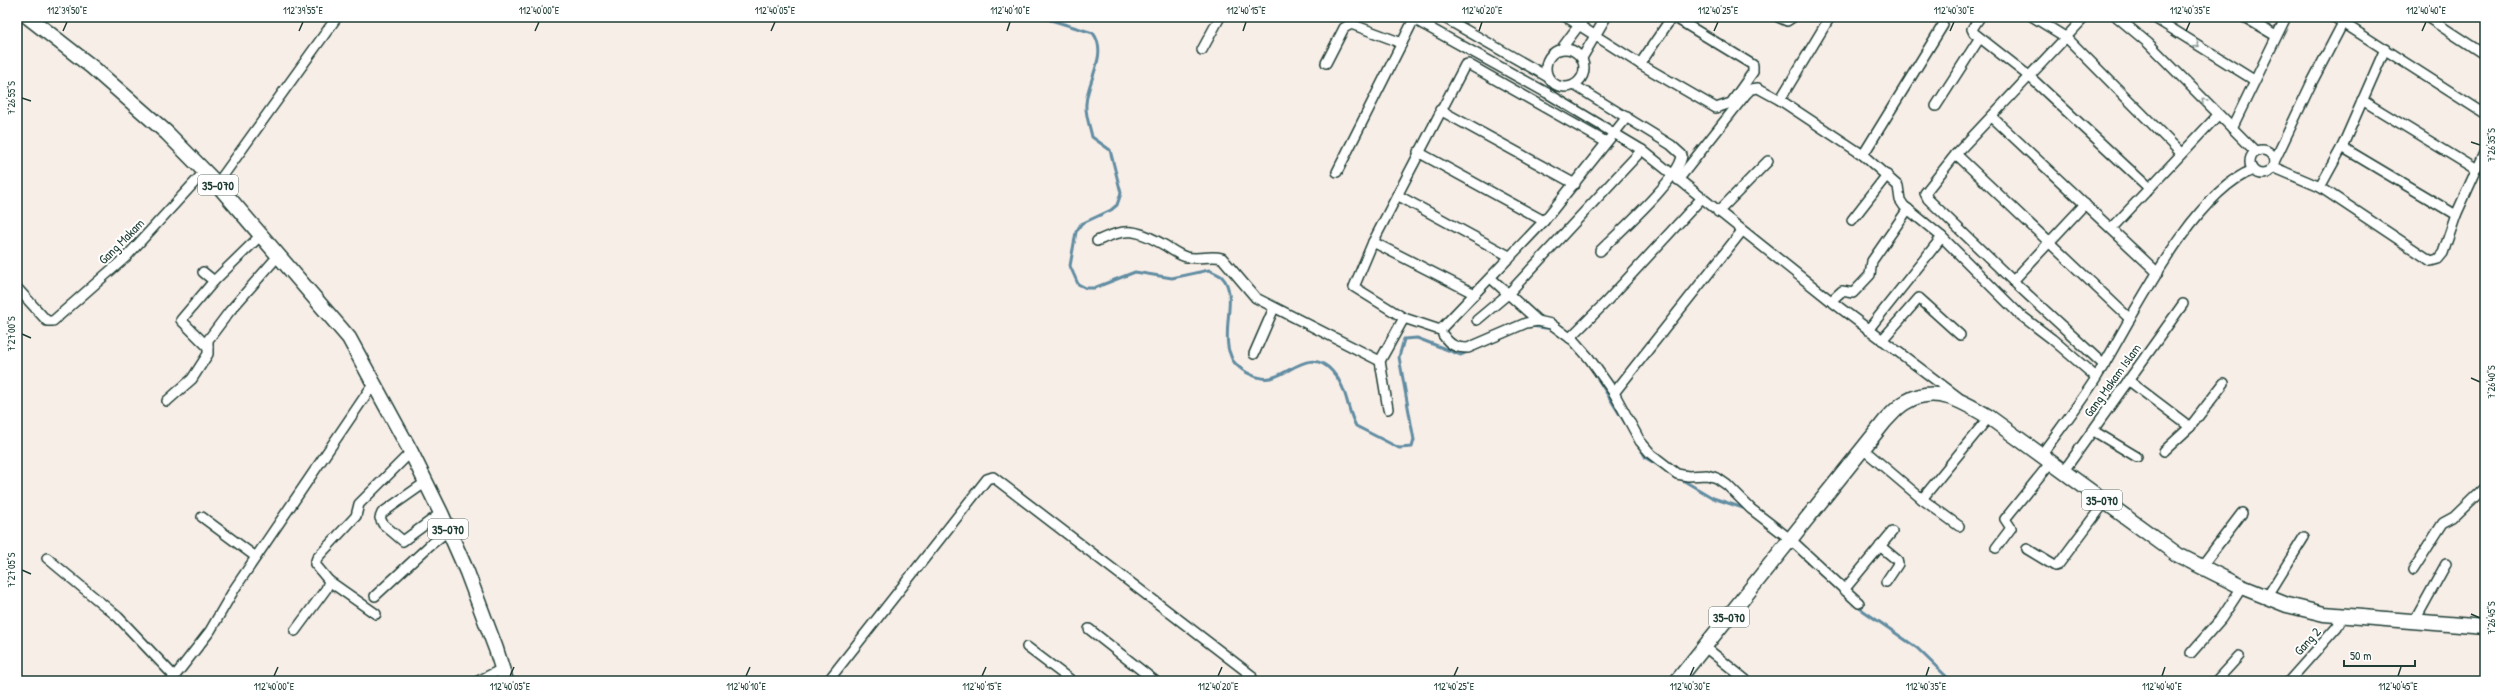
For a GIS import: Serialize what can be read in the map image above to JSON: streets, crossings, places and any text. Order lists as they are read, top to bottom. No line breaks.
{"streets":{"main road":["35-070"],"street":["Gang Makam","Gang Makam Islam","Gang 2"]},"crossings":[["35-070","Gang Makam"],["35-070","Gang Makam Islam"],["35-070","Gang 2"]],"scale_bar":"50 m","coordinates":["112°39'50\"E","112°39'55\"E","112°40'00\"E","112°40'05\"E","112°40'10\"E","112°40'15\"E","112°40'20\"E","112°40'25\"E","112°40'30\"E","112°40'35\"E","112°40'40\"E","7°26'55\"S","7°26'35\"S","7°27'00\"S","7°26'40\"S","7°27'05\"S","7°26'45\"S","112°40'45\"E"]}
